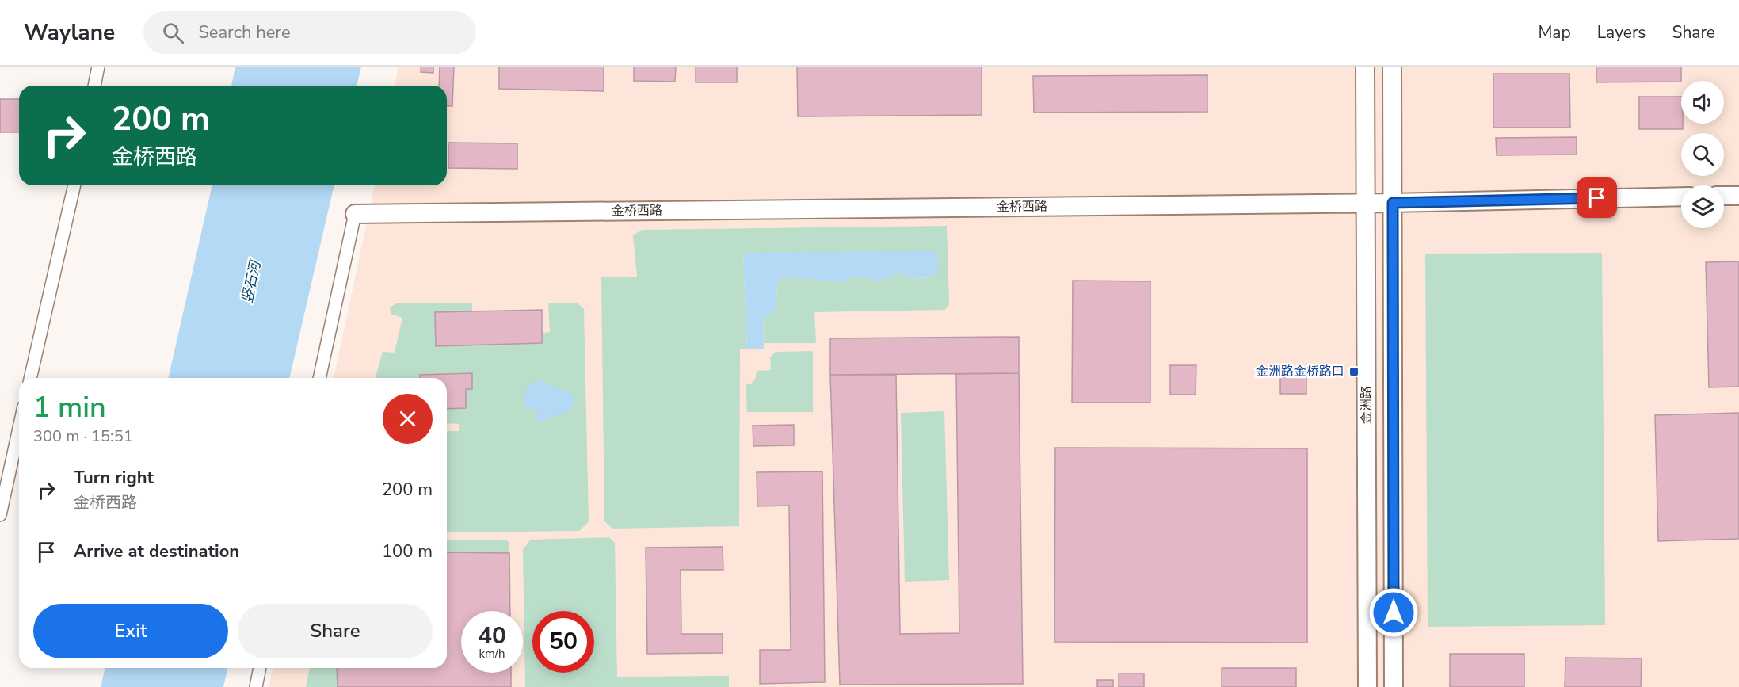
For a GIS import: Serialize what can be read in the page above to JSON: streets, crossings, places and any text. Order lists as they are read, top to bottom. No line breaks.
{"streets":{"street":["金桥西路","金洲路"]},"crossings":[["金桥西路","金洲路"]],"water":["竖石河"],"places":{"transit":["金洲路金桥路口"]},"page":{"header":"Waylane","search":"Search here","nav":["Map","Layers","Share"],"turn":["200 m","金桥西路"],"heading":["1 min","300 m · 15:51"],"list":[{"name":"Turn right","note":"金桥西路","value":"200 m"},{"name":"Arrive at destination","value":"100 m"}],"buttons":["Exit","Share"],"speed":"40 km/h","limit":"50"}}
